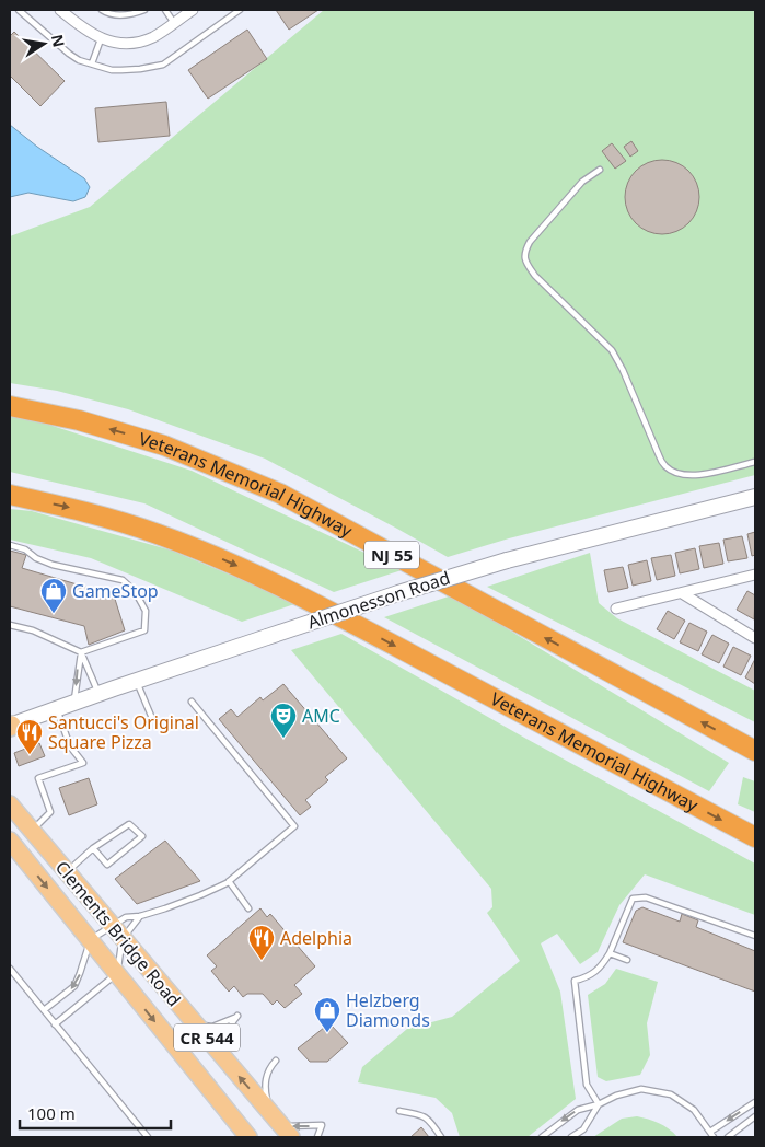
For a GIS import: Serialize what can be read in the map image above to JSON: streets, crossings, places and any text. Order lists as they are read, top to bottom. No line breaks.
{"streets":{"highway":["Veterans Memorial Highway","NJ 55"],"main road":["Almonesson Road","Clements Bridge Road","CR 544"]},"places":{"shop":["GameStop","Helzberg Diamonds"],"theatre":["AMC"],"restaurant":["Santucci's Original Square Pizza","Adelphia"]},"scale_bar":"100 m","north":"right"}
